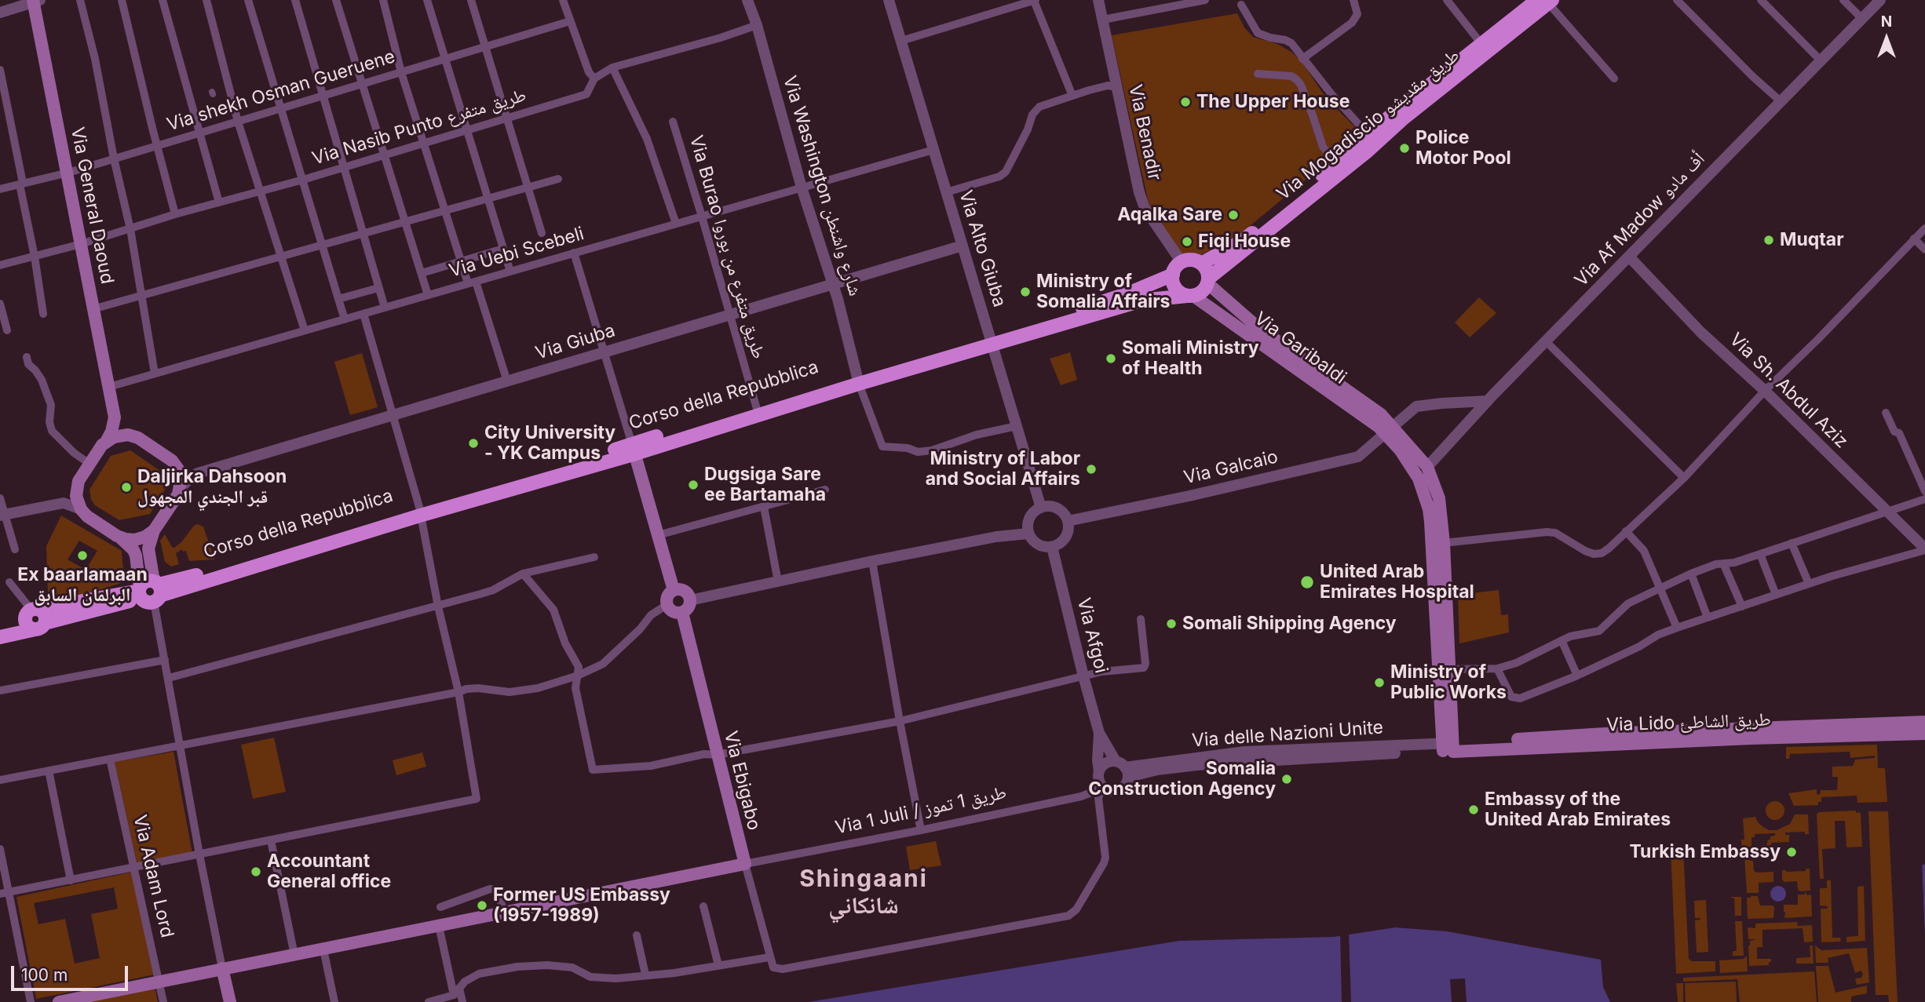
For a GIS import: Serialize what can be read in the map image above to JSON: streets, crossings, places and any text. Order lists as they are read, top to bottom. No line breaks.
{"streets":{"highway":["Via Mogadiscio طريق مقديشو"],"main road":["Via General Daoud","Via Garibaldi","Via Lido طريق الشاطئ","Via Ebigabo"],"street":["Via shekh Osman Gueruene","Via Nasib Punto طريق متفرع","Via Benadir","Via Washington شارع واشنطن","Via Af Madow أف مادو","Via Burao طريق متفرع من بوروا","Via Alto Giuba","Via Uebi Scebeli","Via Giuba","Via Sh. Abdul Aziz","Via Galcaio","Via Afgoi","Via delle Nazioni Unite","Via 1 Juli / طريق 1 تموز","Via Adam Lord"]},"crossings":[["Via shekh Osman Gueruene","Via General Daoud"],["Via Mogadiscio طريق مقديشو","Via Benadir"],["Via Mogadiscio طريق مقديشو","Via Garibaldi"],["Via Nasib Punto طريق متفرع","Via Washington شارع واشنطن"],["Via Nasib Punto طريق متفرع","Via General Daoud"],["Via Benadir","Via Garibaldi"],["Via Washington شارع واشنطن","Via Uebi Scebeli"],["Via Washington شارع واشنطن","Via Giuba"],["Via General Daoud","Via Uebi Scebeli"],["Via Af Madow أف مادو","Via Sh. Abdul Aziz"],["Via Af Madow أف مادو","Via Galcaio"],["Via Burao طريق متفرع من بوروا","Via Uebi Scebeli"],["Via Burao طريق متفرع من بوروا","Via Giuba"],["Via Alto Giuba","Via Uebi Scebeli"],["Via Alto Giuba","Via Giuba"],["Via Alto Giuba","Via Galcaio"],["Via Alto Giuba","Via Afgoi"],["Via Garibaldi","Via Galcaio"],["Via Galcaio","Via Afgoi"],["Via Lido طريق الشاطئ","Via delle Nazioni Unite"],["Via delle Nazioni Unite","Via 1 Juli / طريق 1 تموز"],["Via Ebigabo","Via 1 Juli / طريق 1 تموز"]],"districts":["Shingaani شانكاني"],"places":["The Upper House","Police Motor Pool","Aqalka Sare","Muqtar","Fiqi House","Ministry of Somalia Affairs","Somali Ministry of Health","City University - YK Campus","Ministry of Labor and Social Affairs","Dugsiga Sare ee Bartamaha","Daljirka Dahsoon قبر الجندي المجهول","Ex baarlamaan البرلمان السابق","United Arab Emirates Hospital","Somali Shipping Agency","Ministry of Public Works","Somalia Construction Agency","Embassy of the United Arab Emirates","Turkish Embassy","Accountant General office","Former US Embassy (1957-1989)"],"scale_bar":"100 m","north":"top"}
